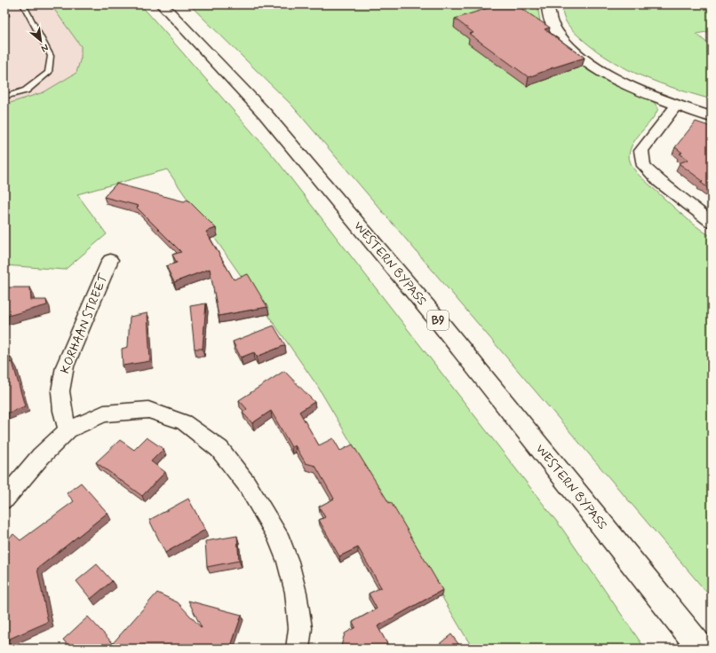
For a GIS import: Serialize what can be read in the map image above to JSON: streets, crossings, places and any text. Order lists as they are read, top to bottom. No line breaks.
{"streets":{"main road":["WESTERN BYPASS","B9"],"street":["KORHAAN STREET"]},"north":"bottom right"}
